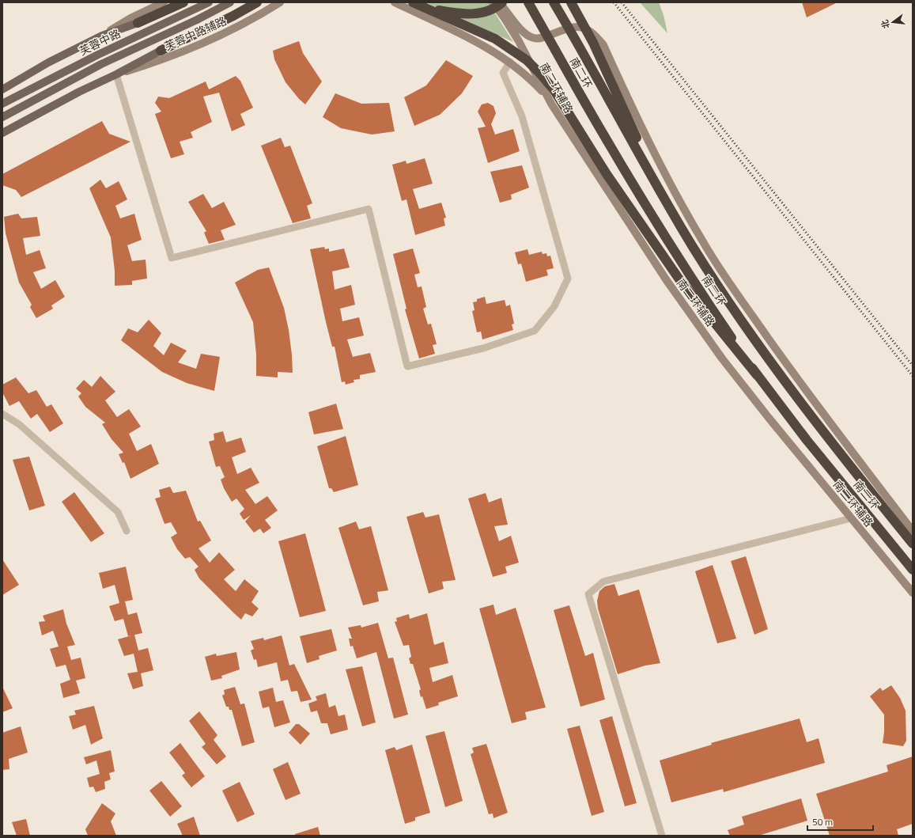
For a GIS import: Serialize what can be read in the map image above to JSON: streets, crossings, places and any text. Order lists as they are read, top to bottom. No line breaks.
{"streets":{"highway":["南二环"],"main road":["芙蓉中路"],"street":["芙蓉中路辅路","南二环辅路"]},"scale_bar":"50 m","north":"left"}
